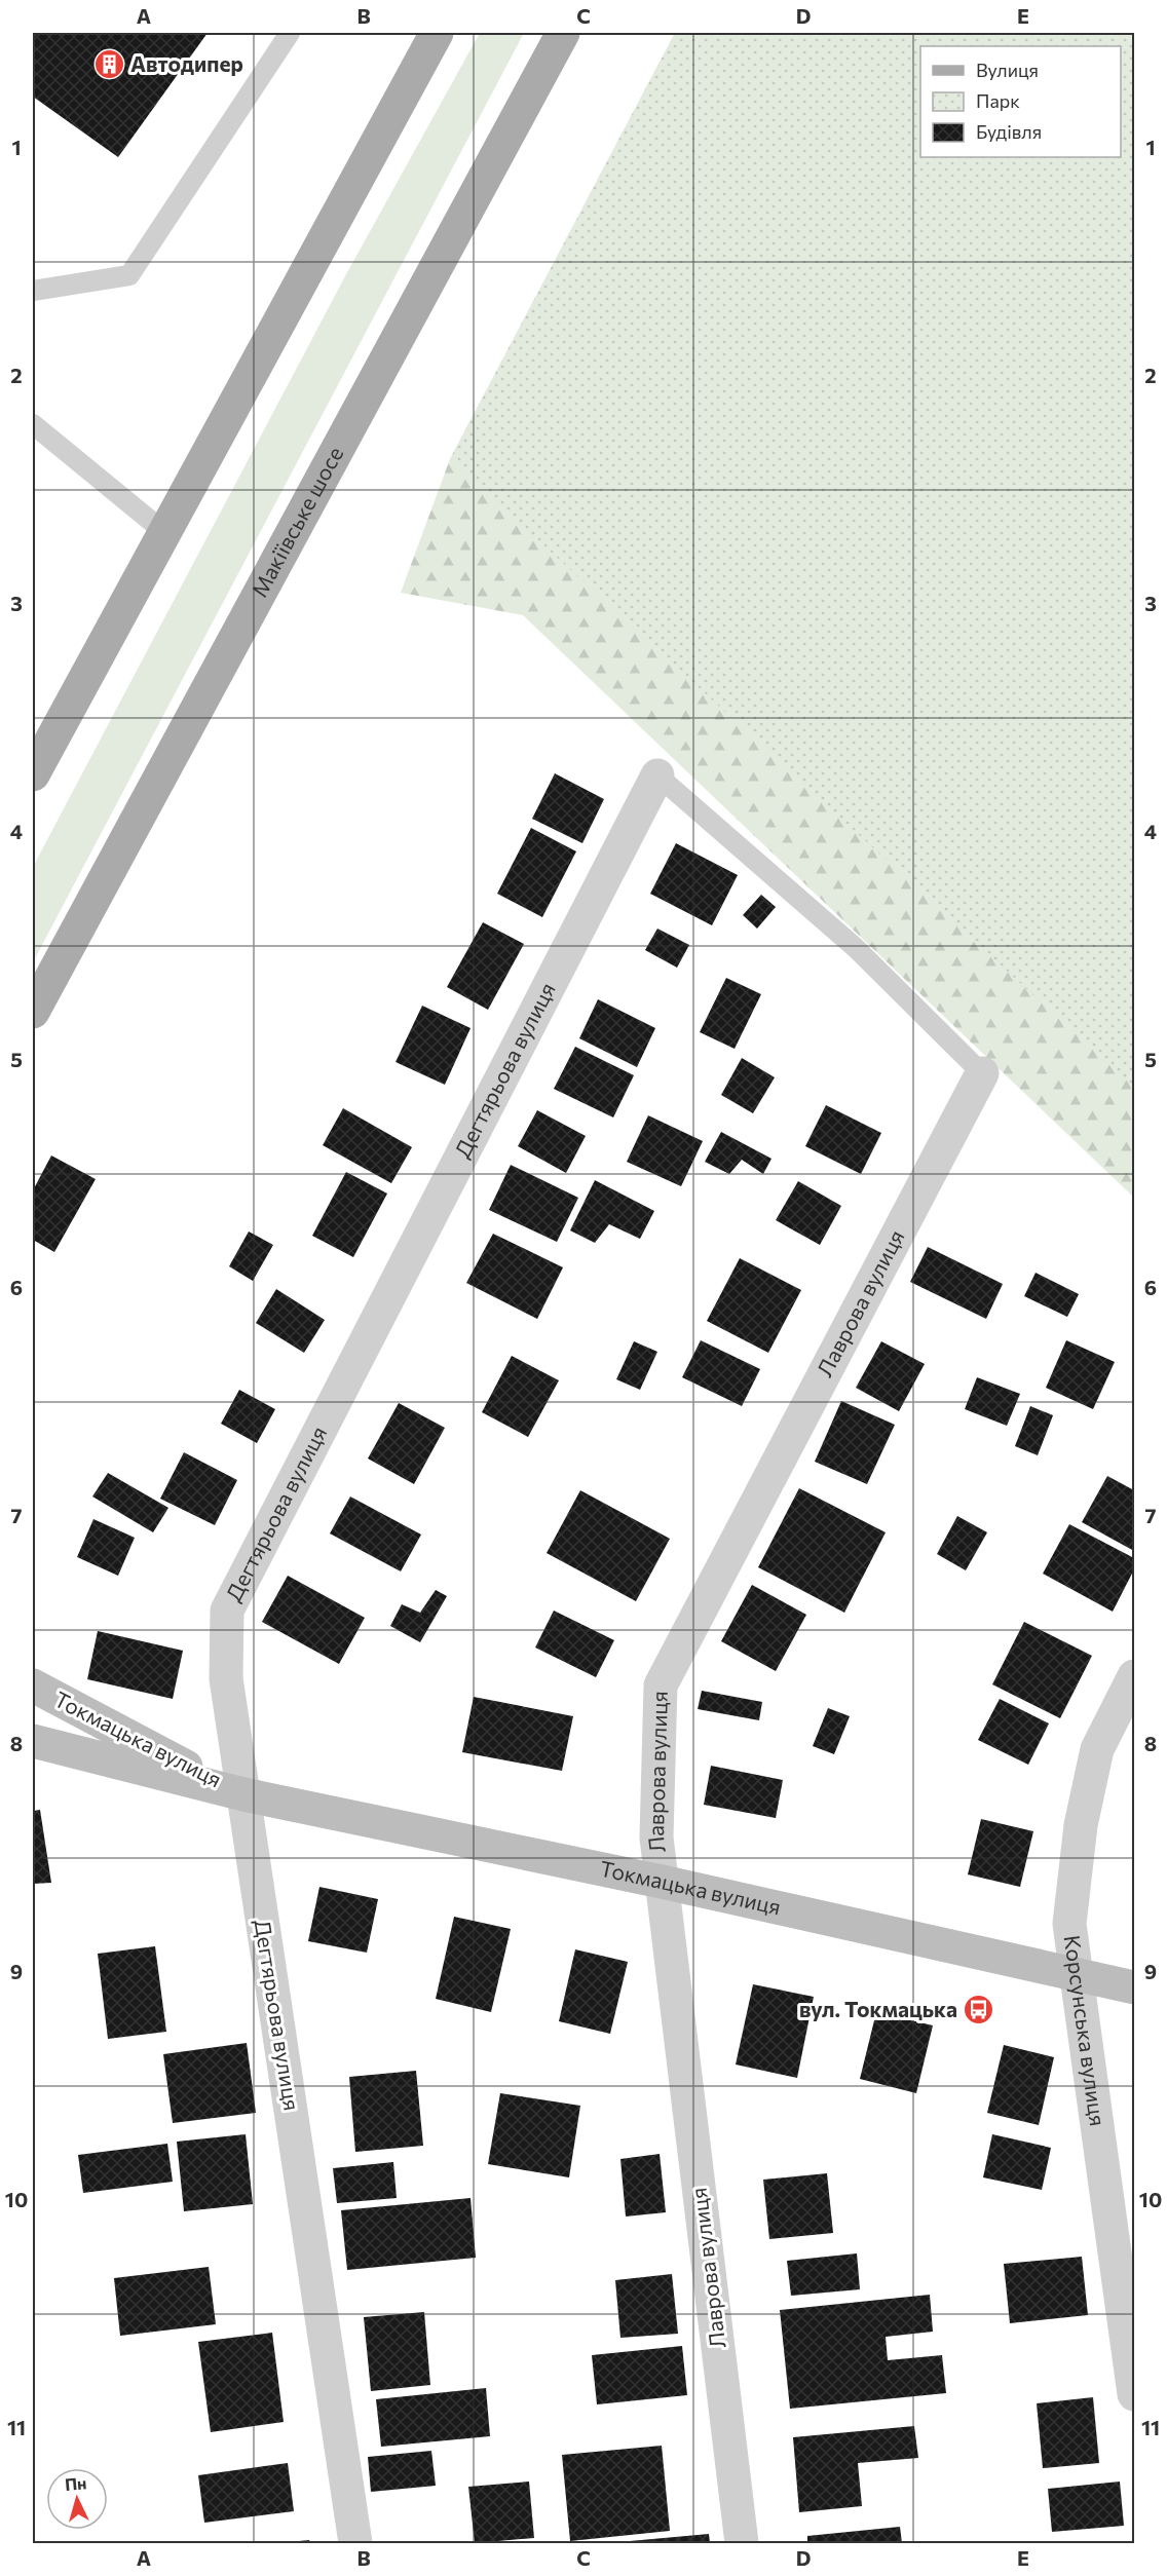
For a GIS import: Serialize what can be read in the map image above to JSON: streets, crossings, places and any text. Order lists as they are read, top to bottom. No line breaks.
{"streets":{"main road":["Макіївське шосе"],"street":["Дегтярьова вулиця","Лаврова вулиця","Токмацька вулиця","Корсунська вулиця"]},"crossings":[["Дегтярьова вулиця","Токмацька вулиця"],["Лаврова вулиця","Токмацька вулиця"],["Токмацька вулиця","Корсунська вулиця"]],"places":{"building":["Автодипер"],"bus stop":["вул. Токмацька"]},"legend":["Вулиця","Парк","Будівля"],"north":"top","grid":{"columns":["A","B","C","D","E"],"rows":["1","2","3","4","5","6","7","8","9","10","11"]}}
